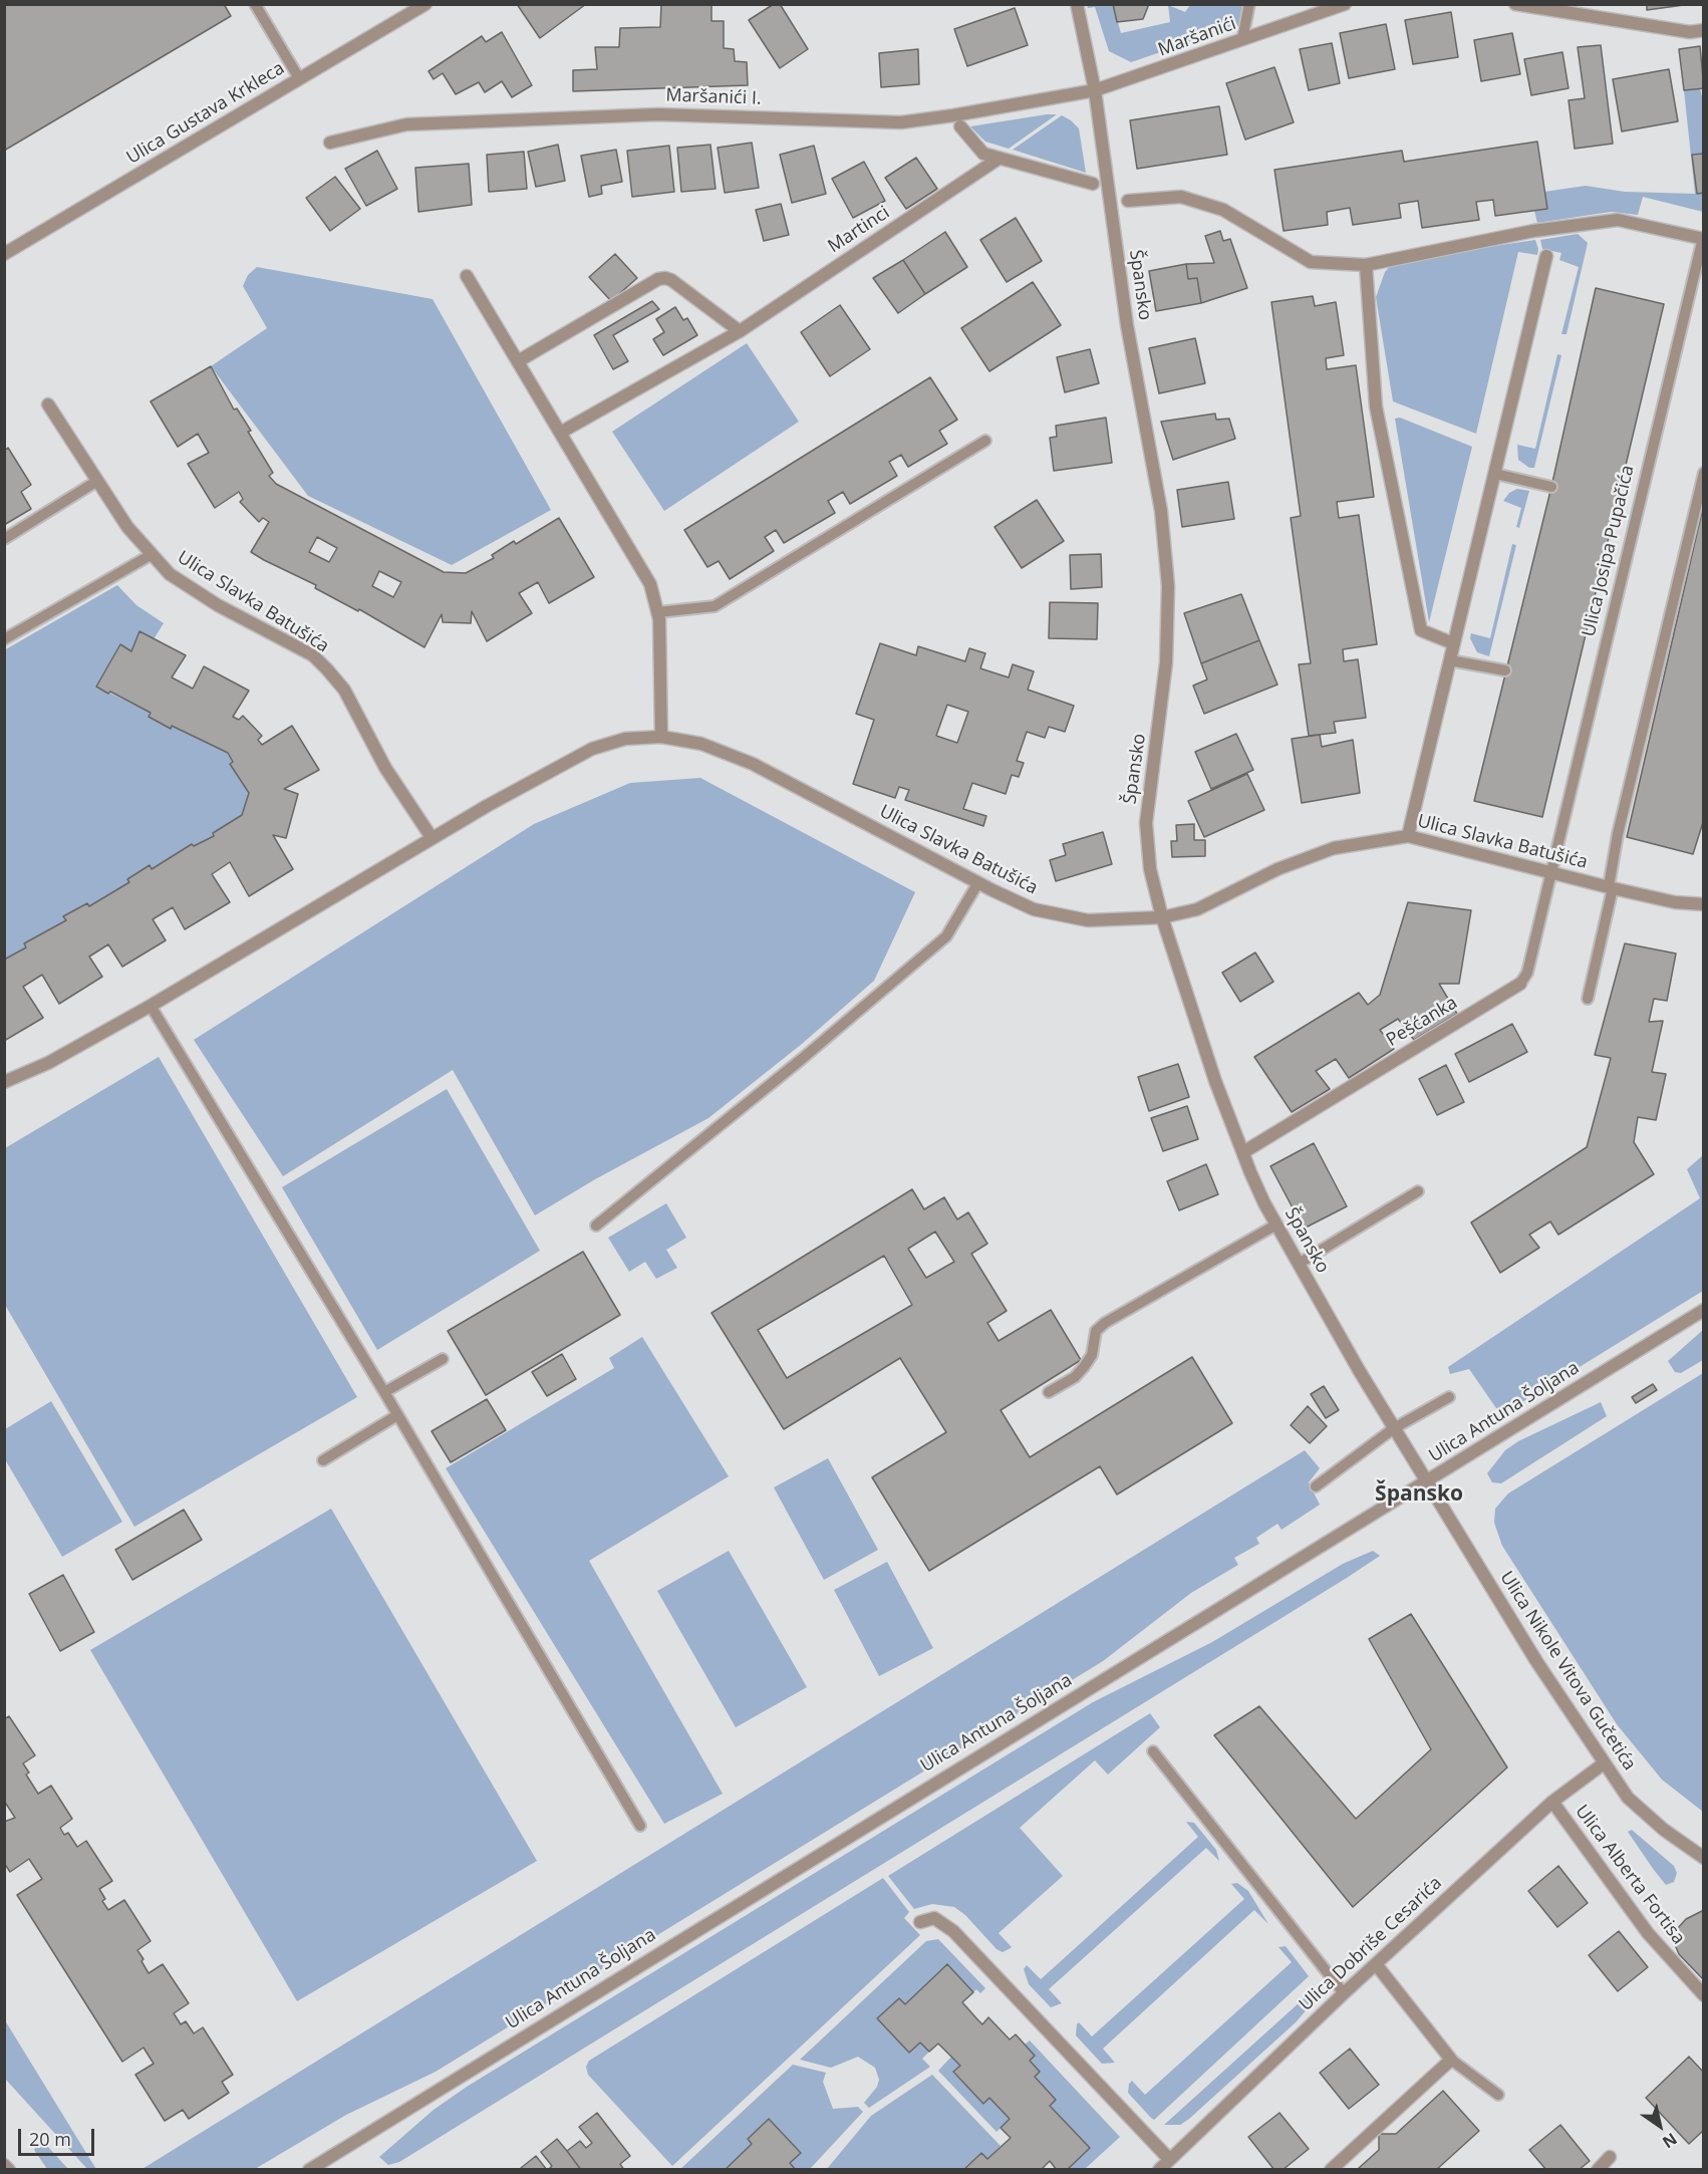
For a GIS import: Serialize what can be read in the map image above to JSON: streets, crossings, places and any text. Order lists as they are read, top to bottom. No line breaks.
{"streets":{"street":["Maršanići","Maršanići I.","Ulica Gustava Krkleca","Martinci","Špansko","Ulica Josipa Pupačića","Ulica Slavka Batušića","Pešćanka","Ulica Antuna Šoljana","Ulica Nikole Vitova Gučetića","Ulica Alberta Fortisa","Ulica Dobriše Cesarića"]},"crossings":[["Maršanići","Maršanići I."],["Maršanići","Špansko"],["Maršanići I.","Špansko"],["Špansko","Ulica Slavka Batušića"],["Špansko","Pešćanka"],["Špansko","Ulica Antuna Šoljana"],["Špansko","Ulica Nikole Vitova Gučetića"],["Ulica Josipa Pupačića","Ulica Slavka Batušića"],["Ulica Josipa Pupačića","Pešćanka"],["Ulica Slavka Batušića","Pešćanka"],["Ulica Antuna Šoljana","Ulica Nikole Vitova Gučetića"],["Ulica Nikole Vitova Gučetića","Ulica Dobriše Cesarića"],["Ulica Alberta Fortisa","Ulica Dobriše Cesarića"]],"districts":["Špansko"],"scale_bar":"20 m","north":"bottom right"}
